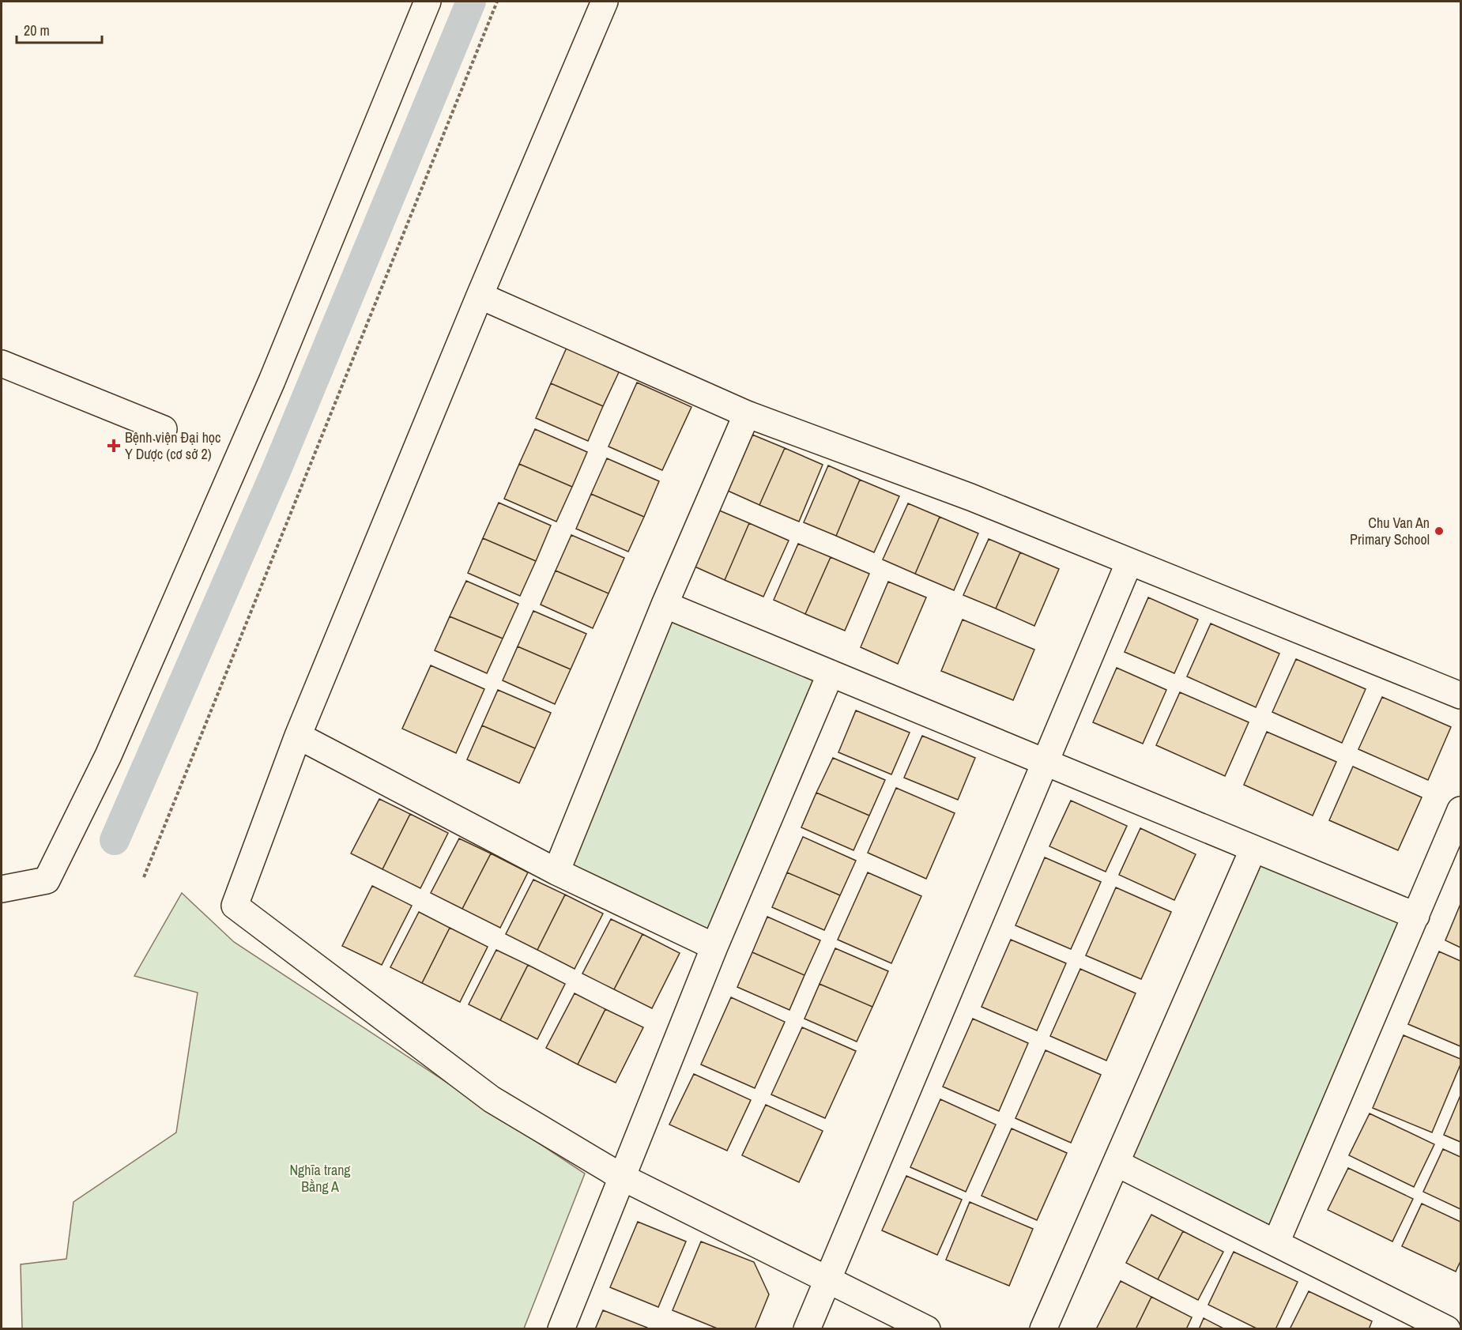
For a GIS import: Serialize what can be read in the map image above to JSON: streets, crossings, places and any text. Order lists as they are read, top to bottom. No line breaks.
{"parks":["Nghĩa trang Bằng A"],"places":{"health":["Bệnh viện Đại học Y Dược (cơ sở 2)"],"other":["Chu Van An Primary School"]},"scale_bar":"20 m"}
